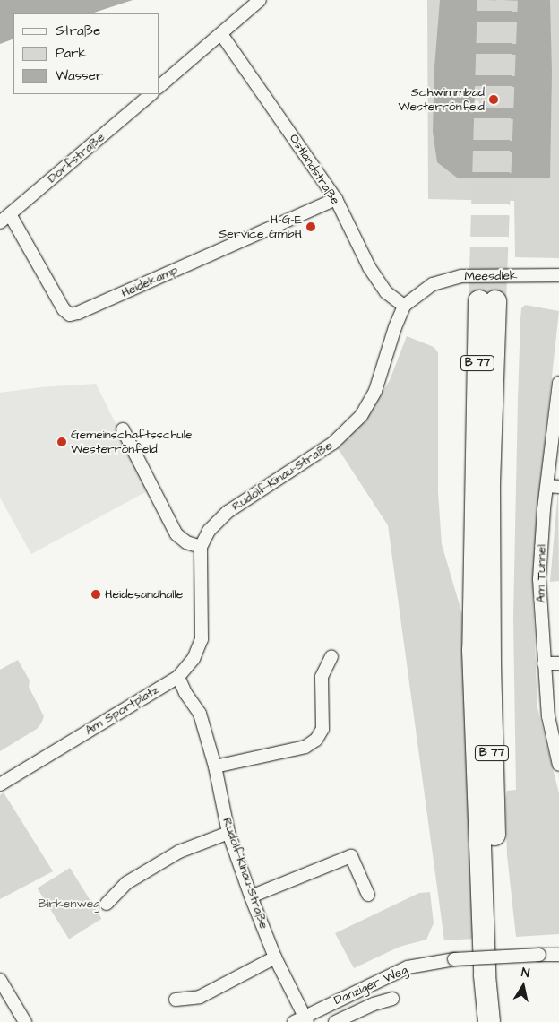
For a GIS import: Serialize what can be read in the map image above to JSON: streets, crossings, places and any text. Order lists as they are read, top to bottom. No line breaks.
{"streets":{"highway":["B 77"],"street":["Dorfstraße","Ostlandstraße","Meesdiek","Heidekamp","Rudolf-Kinau-Straße","Am Tunnel","Am Sportplatz","Danziger Weg"]},"crossings":[["Dorfstraße","Heidekamp"],["Ostlandstraße","Meesdiek"],["Ostlandstraße","Heidekamp"],["Ostlandstraße","Rudolf-Kinau-Straße"],["Meesdiek","Rudolf-Kinau-Straße"],["Rudolf-Kinau-Straße","Am Sportplatz"],["Rudolf-Kinau-Straße","Danziger Weg"]],"parks":["Birkenweg"],"places":["Schwimmbad Westerrönfeld","H-G-E Service GmbH","Gemeinschaftsschule Westerrönfeld","Heidesandhalle"],"legend":["Straße","Park","Wasser"],"north":"top"}
